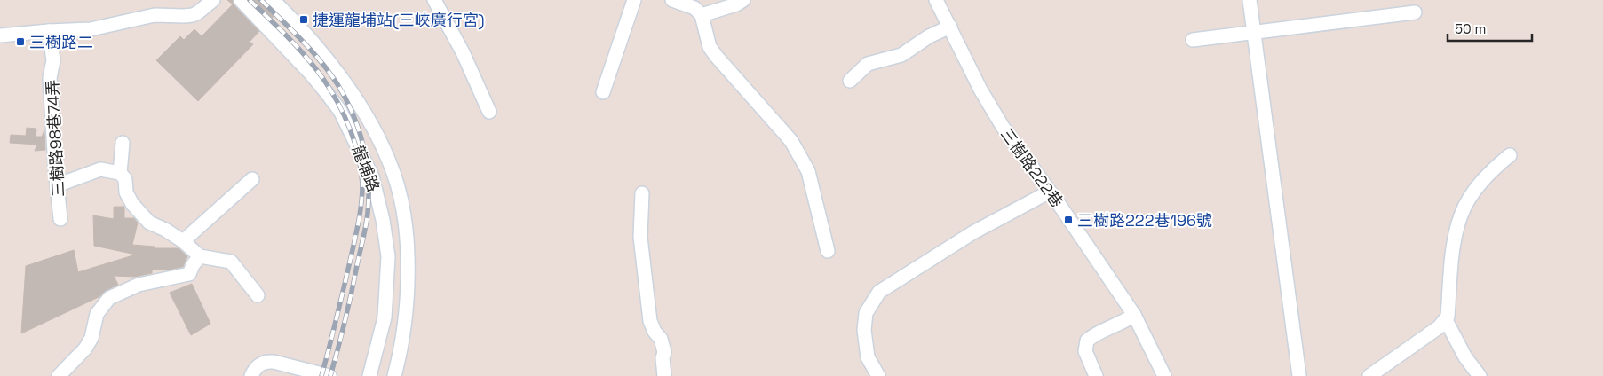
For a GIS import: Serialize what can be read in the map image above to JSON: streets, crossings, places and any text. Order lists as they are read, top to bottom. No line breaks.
{"streets":{"street":["三樹路98巷74弄","三樹路222巷","龍埔路"]},"places":{"transit":["捷運龍埔站(三峽廣行宮)","三樹路二","三樹路222巷196號"]},"scale_bar":"50 m"}
